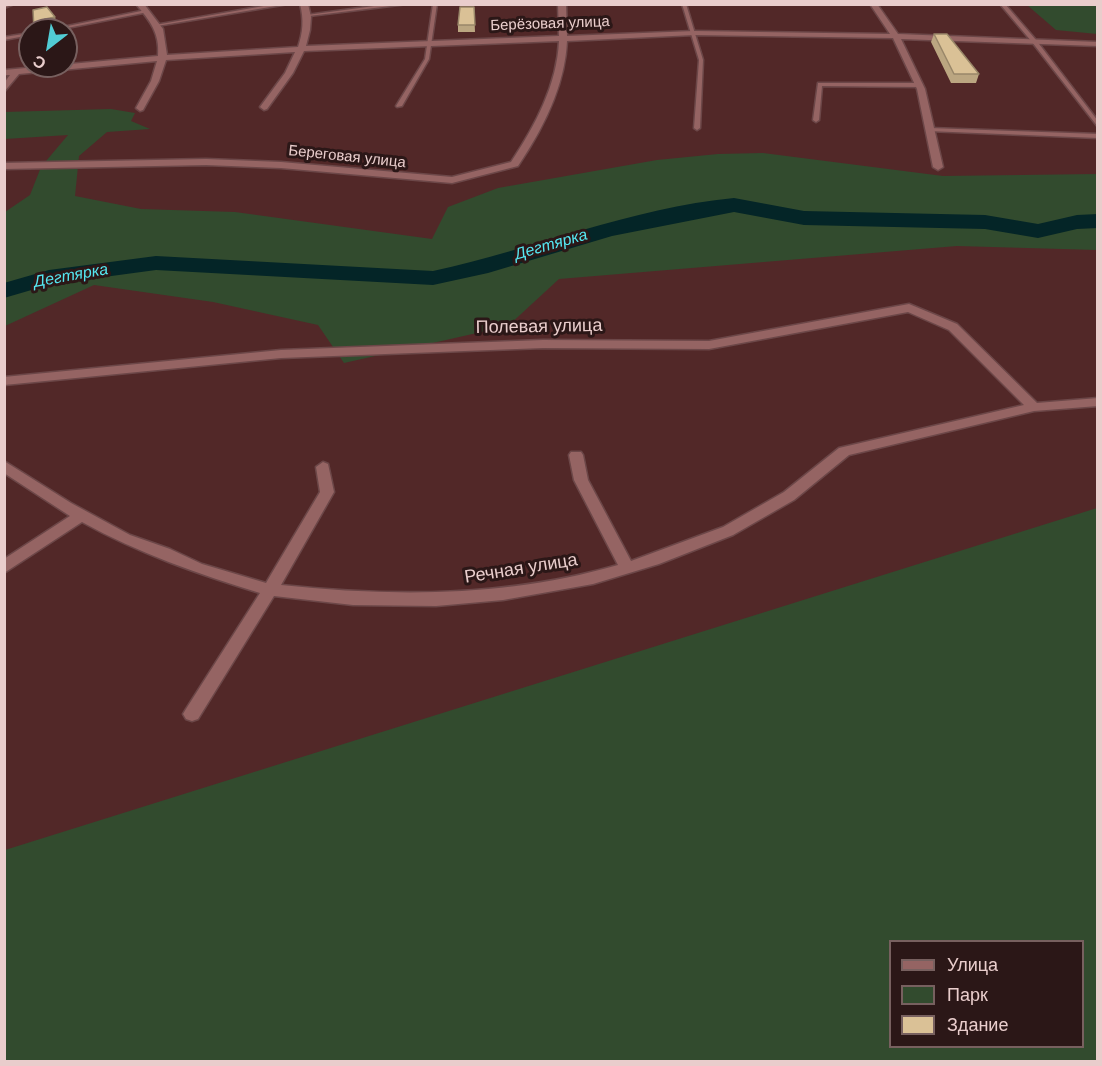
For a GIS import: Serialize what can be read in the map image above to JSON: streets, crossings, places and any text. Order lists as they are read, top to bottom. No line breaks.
{"streets":{"street":["Берёзовая улица","Береговая улица","Полевая улица","Речная улица"]},"crossings":[["Берёзовая улица","Береговая улица"],["Полевая улица","Речная улица"]],"water":["Дегтярка"],"legend":["Улица","Парк","Здание"],"north":"bottom left"}
